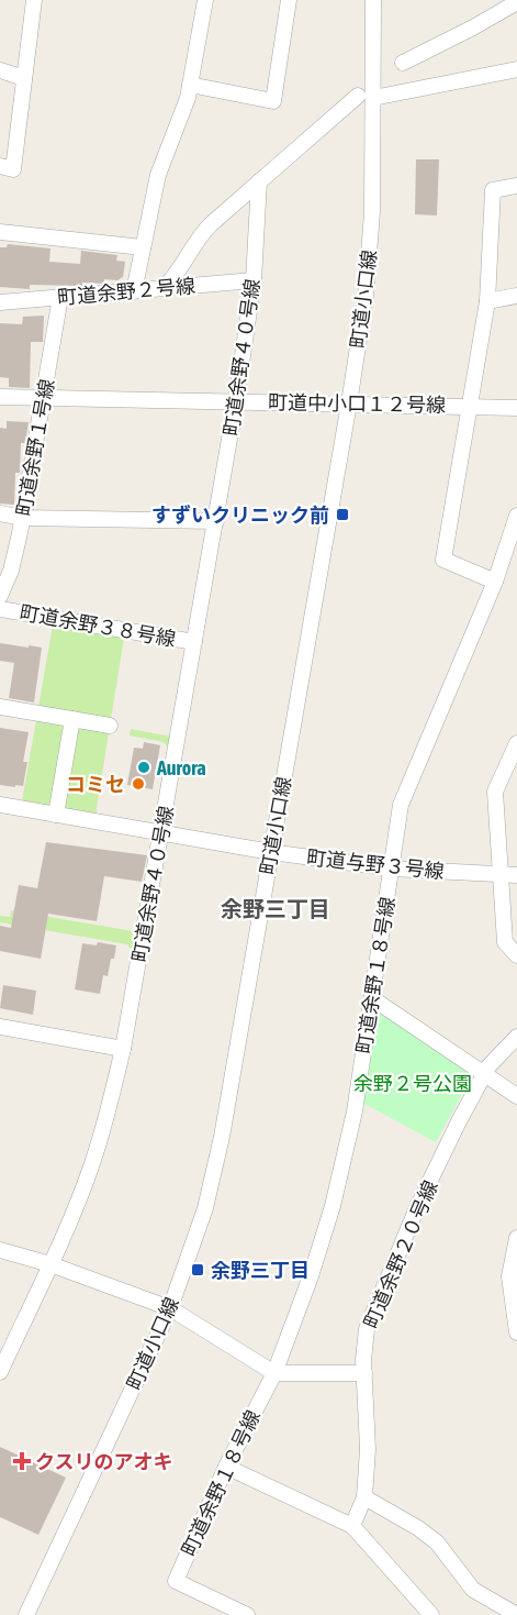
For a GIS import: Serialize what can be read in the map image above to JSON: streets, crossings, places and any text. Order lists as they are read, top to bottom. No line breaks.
{"streets":{"street":["町道余野２号線","町道小口線","町道余野４０号線","町道中小口１２号線","町道余野１号線","町道余野３８号線","町道与野３号線","町道余野１８号線","町道余野２０号線"]},"crossings":[["町道余野２号線","町道余野４０号線"],["町道余野２号線","町道余野１号線"],["町道小口線","町道中小口１２号線"],["町道小口線","町道与野３号線"],["町道余野４０号線","町道中小口１２号線"],["町道余野４０号線","町道余野３８号線"],["町道余野４０号線","町道与野３号線"],["町道中小口１２号線","町道余野１号線"],["町道与野３号線","町道余野１８号線"]],"districts":["余野三丁目"],"parks":["余野２号公園"],"places":{"transit":["すずいクリニック前","余野三丁目"],"other":["Aurora","コミセ"],"health":["クスリのアオキ"]}}
